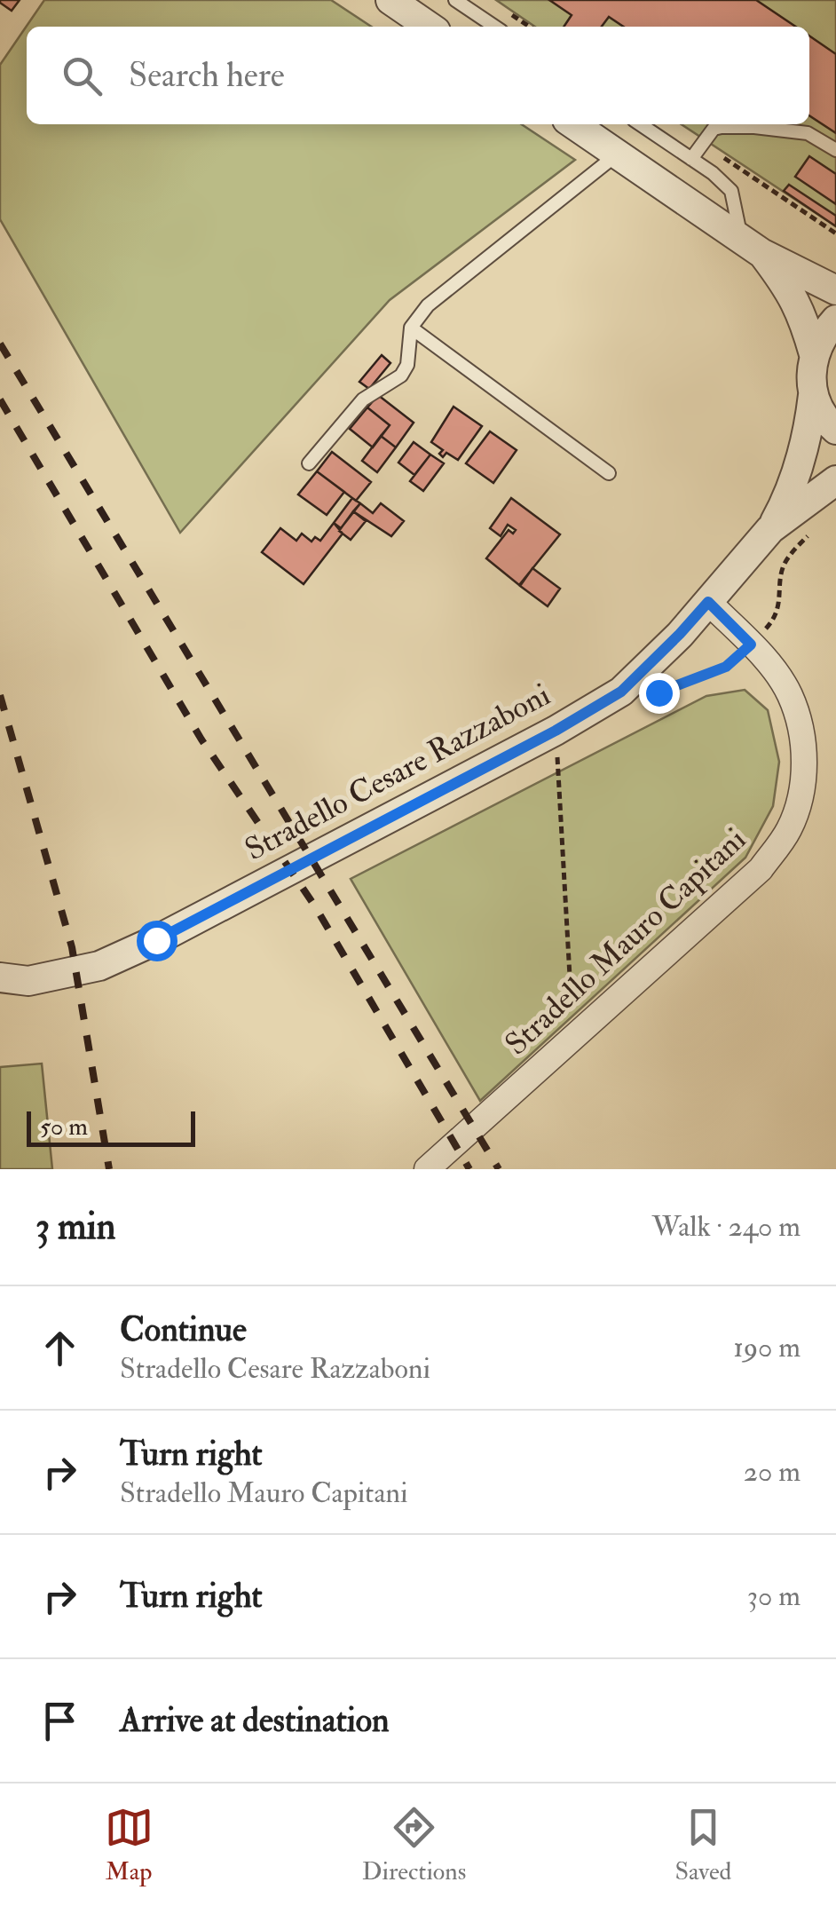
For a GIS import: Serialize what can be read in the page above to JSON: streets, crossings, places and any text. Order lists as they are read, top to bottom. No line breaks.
{"streets":{"street":["Stradello Cesare Razzaboni","Stradello Mauro Capitani"]},"crossings":[["Stradello Cesare Razzaboni","Stradello Mauro Capitani"]],"scale_bar":"50 m","page":{"search":"Search here","scale":"50 m","heading":["3 min","Walk · 240 m"],"list":[["Continue","Stradello Cesare Razzaboni","190 m"],["Turn right","Stradello Mauro Capitani","20 m"],["Turn right","30 m"],"Arrive at destination"],"nav":["Map","Directions","Saved"]}}
